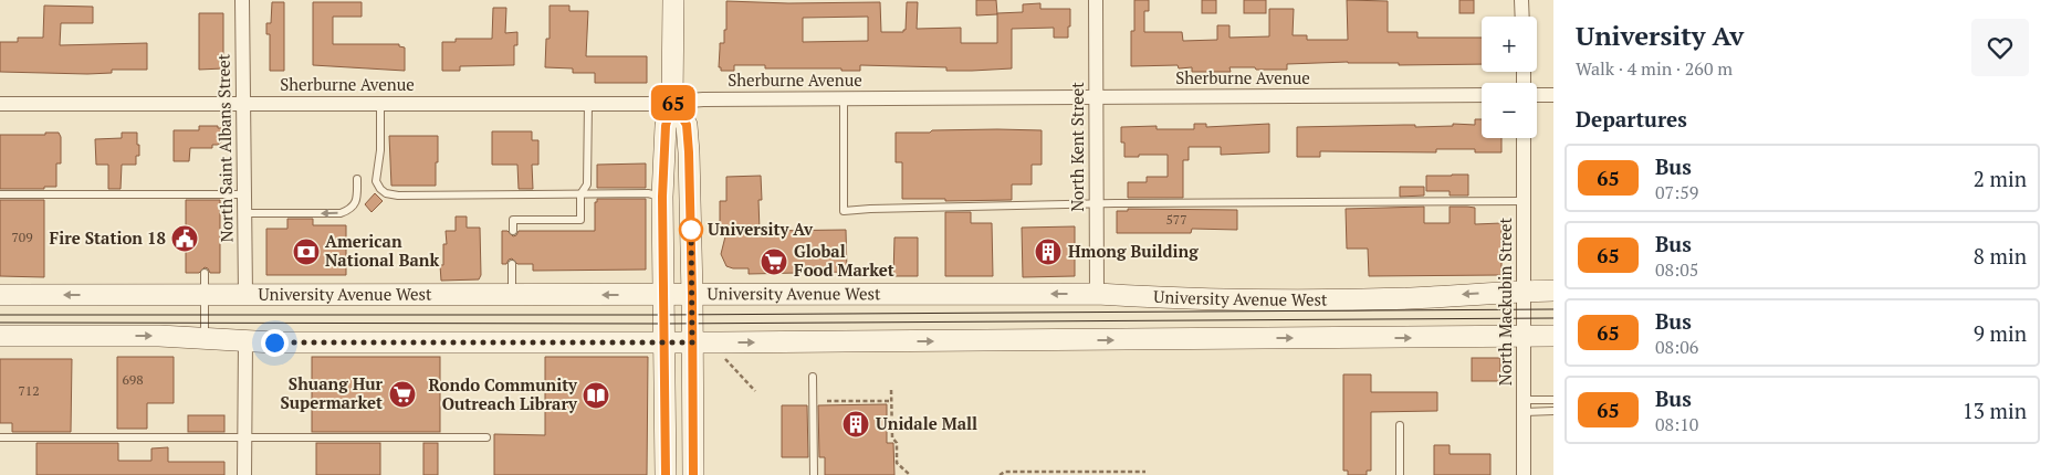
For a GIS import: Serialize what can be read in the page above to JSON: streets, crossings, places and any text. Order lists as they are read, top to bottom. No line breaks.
{"streets":{"main road":["University Avenue West"],"street":["Sherburne Avenue","North Kent Street","North Saint Albans Street","North Mackubin Street"]},"crossings":[["Sherburne Avenue","North Kent Street"],["Sherburne Avenue","North Saint Albans Street"],["North Kent Street","University Avenue West"],["North Saint Albans Street","University Avenue West"],["University Avenue West","North Mackubin Street"]],"places":{"other":["University Av"],"public building":["Fire Station 18"],"bank":["American National Bank"],"building":["Hmong Building","Unidale Mall"],"supermarket":["Global Food Market","Shuang Hur Supermarket"],"library":["Rondo Community Outreach Library"]},"lines":["bus line 65"],"house_numbers":["577","709","698","712"],"page":{"on_map":"65","heading":[["University Av","Walk · 4 min · 260 m"],"Departures"],"map_buttons":["+","−"],"list":[{"mark":"65","name":"Bus","note":"07:59","value":"2 min"},{"mark":"65","name":"Bus","note":"08:05","value":"8 min"},{"mark":"65","name":"Bus","note":"08:06","value":"9 min"},{"mark":"65","name":"Bus","note":"08:10","value":"13 min"}]}}
